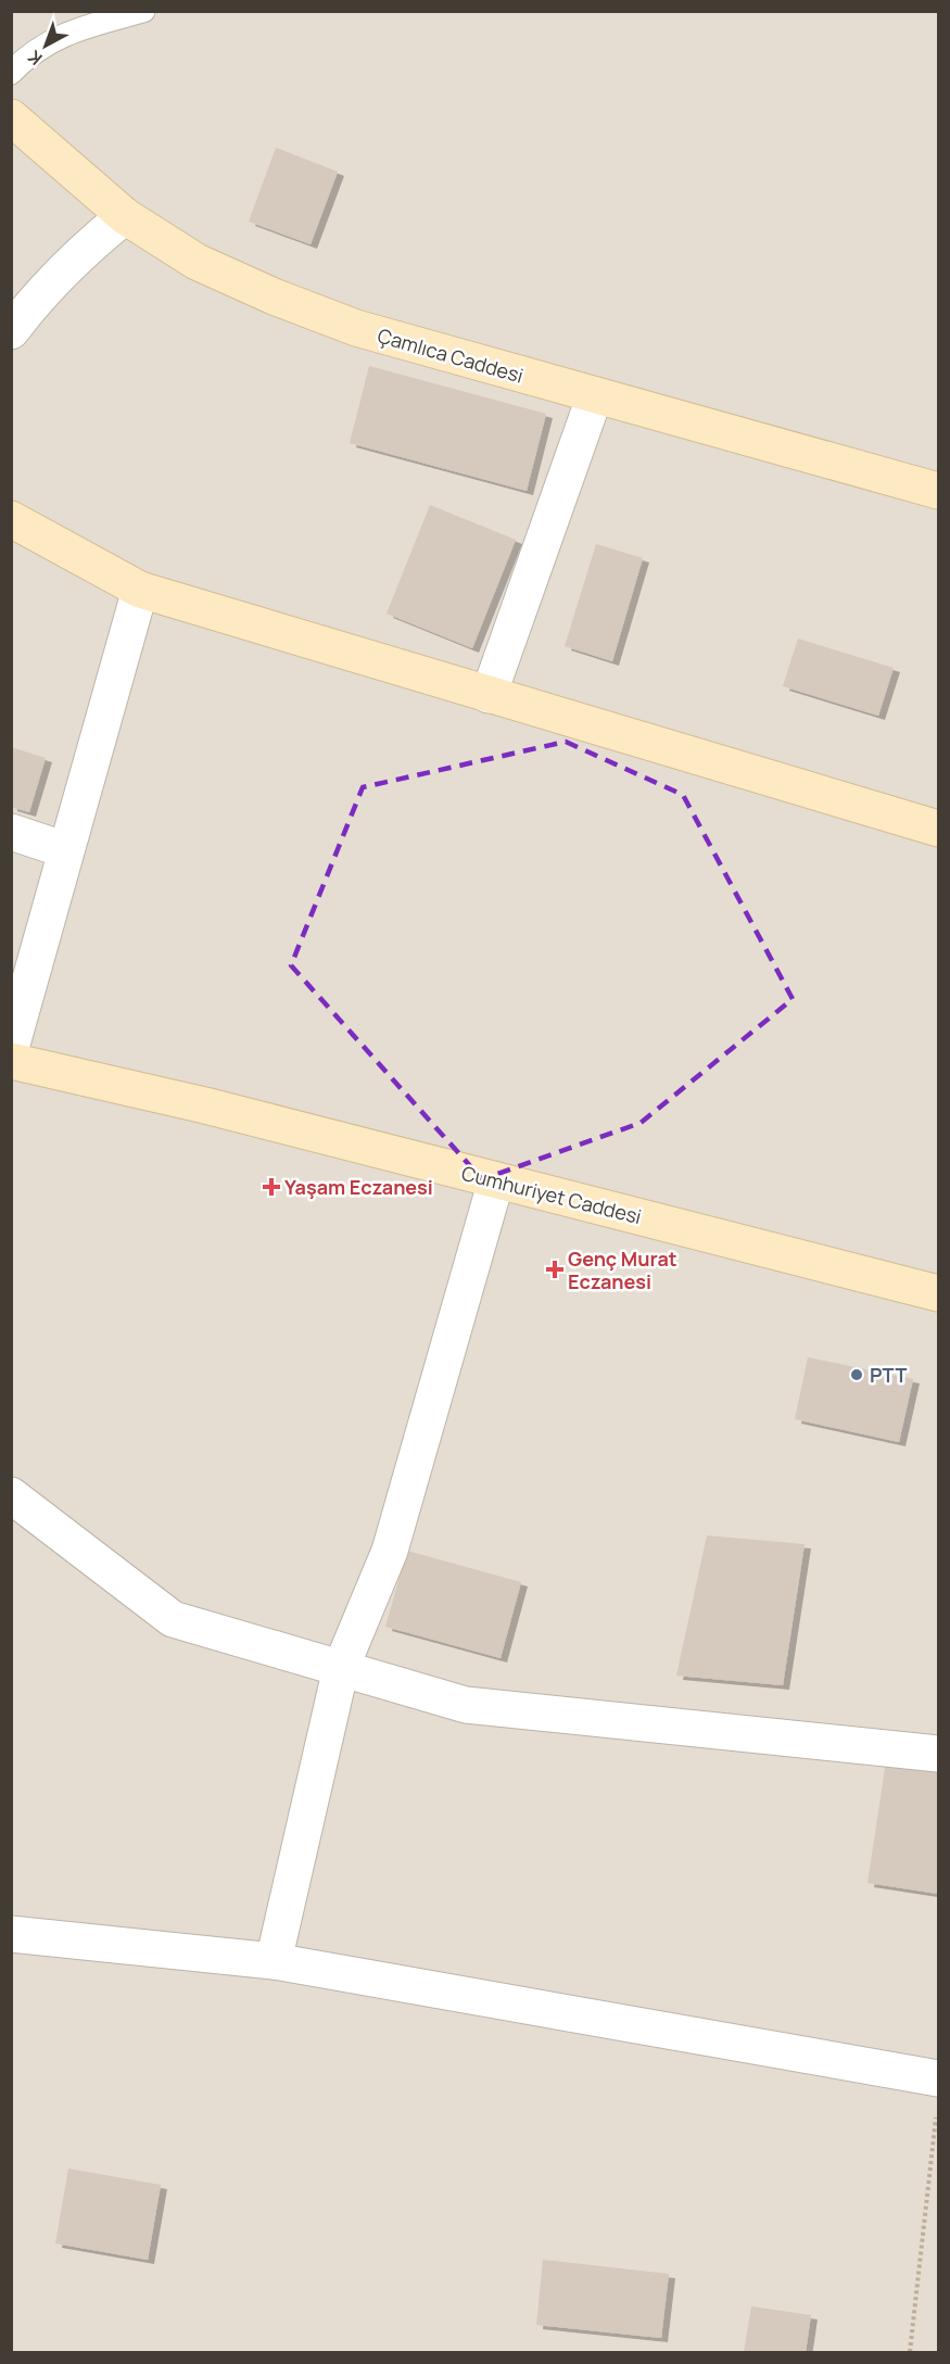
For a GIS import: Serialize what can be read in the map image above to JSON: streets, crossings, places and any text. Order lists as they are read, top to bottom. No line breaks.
{"streets":{"street":["Çamlıca Caddesi","Cumhuriyet Caddesi"]},"places":{"health":["Yaşam Eczanesi","Genç Murat Eczanesi"],"other":["PTT"]},"north":"bottom left"}
